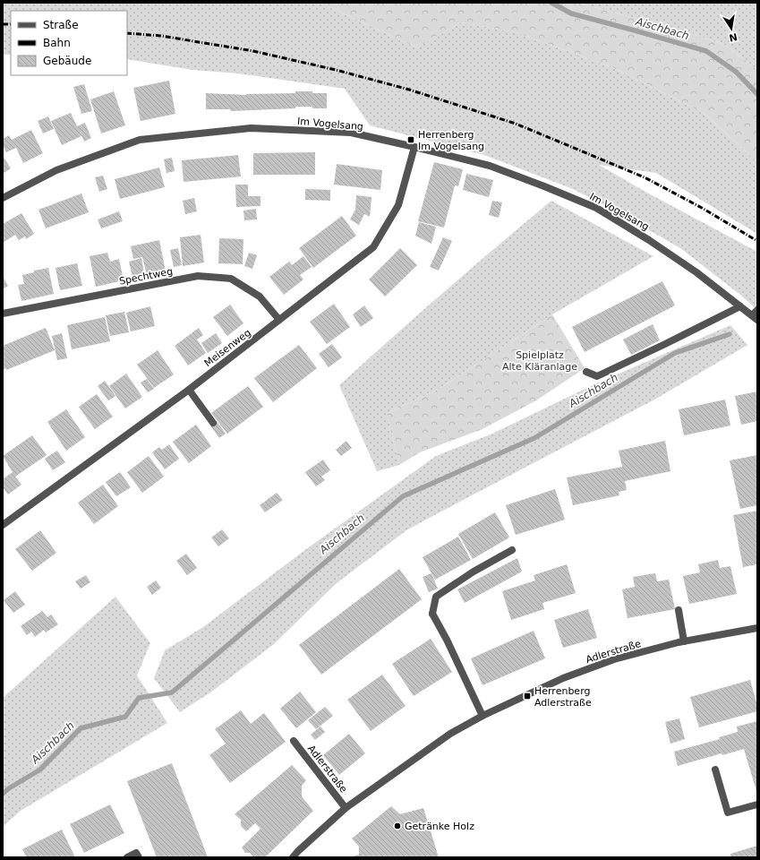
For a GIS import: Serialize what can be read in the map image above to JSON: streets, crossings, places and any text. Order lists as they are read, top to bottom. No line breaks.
{"streets":{"street":["Im Vogelsang","Spechtweg","Meisenweg","Adlerstraße"]},"crossings":[["Im Vogelsang","Meisenweg"],["Spechtweg","Meisenweg"]],"water":["Aischbach"],"parks":["Spielplatz Alte Kläranlage"],"places":{"transit":["Herrenberg Im Vogelsang","Herrenberg Adlerstraße"],"other":["Getränke Holz"]},"legend":["Straße","Bahn","Gebäude"],"north":"bottom"}
